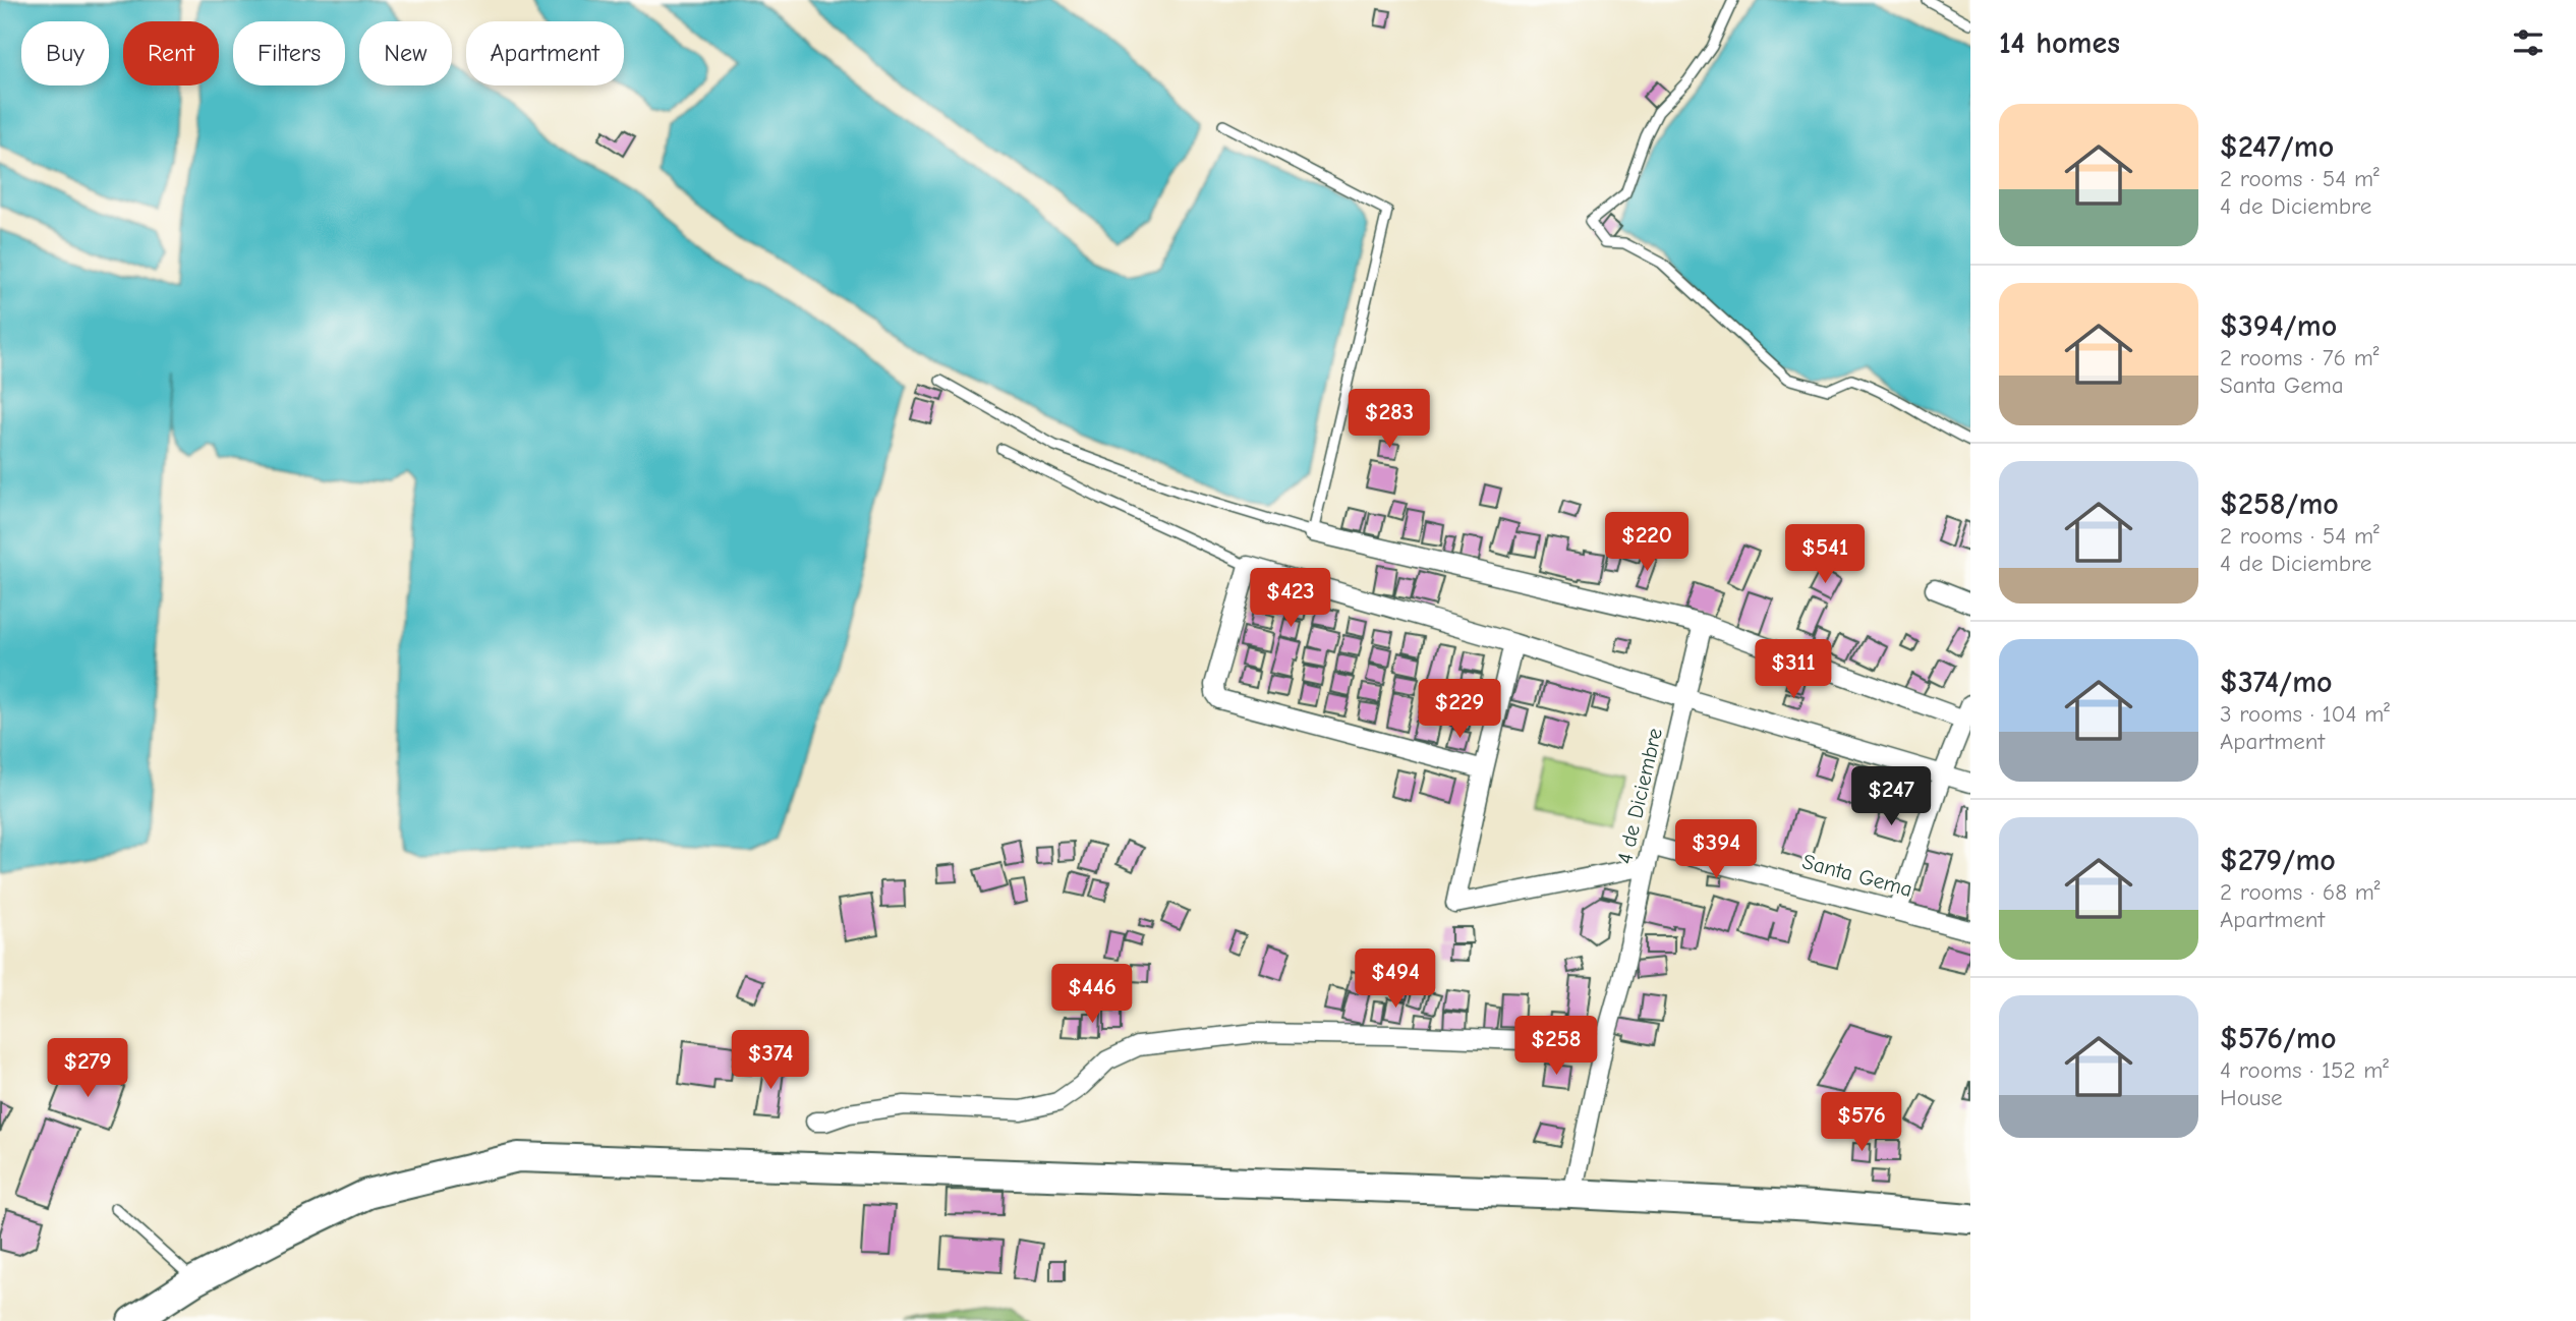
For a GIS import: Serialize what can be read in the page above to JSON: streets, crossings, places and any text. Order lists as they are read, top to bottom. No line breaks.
{"streets":{"street":["4 de Diciembre","Santa Gema"]},"crossings":[["4 de Diciembre","Santa Gema"]],"page":{"heading":"14 homes","chip":["Buy","Rent","Filters","New","Apartment"],"list":[{"name":"$247/mo","note":"2 rooms · 54 m² · 4 de Diciembre"},{"name":"$394/mo","note":"2 rooms · 76 m² · Santa Gema"},{"name":"$258/mo","note":"2 rooms · 54 m² · 4 de Diciembre"},{"name":"$374/mo","note":"3 rooms · 104 m² · Apartment"},{"name":"$279/mo","note":"2 rooms · 68 m² · Apartment"},{"name":"$576/mo","note":"4 rooms · 152 m² · House"}],"price":["$283","$220","$541","$423","$311","$229","$247","$394","$494","$446","$258","$374","$279","$576"]}}
